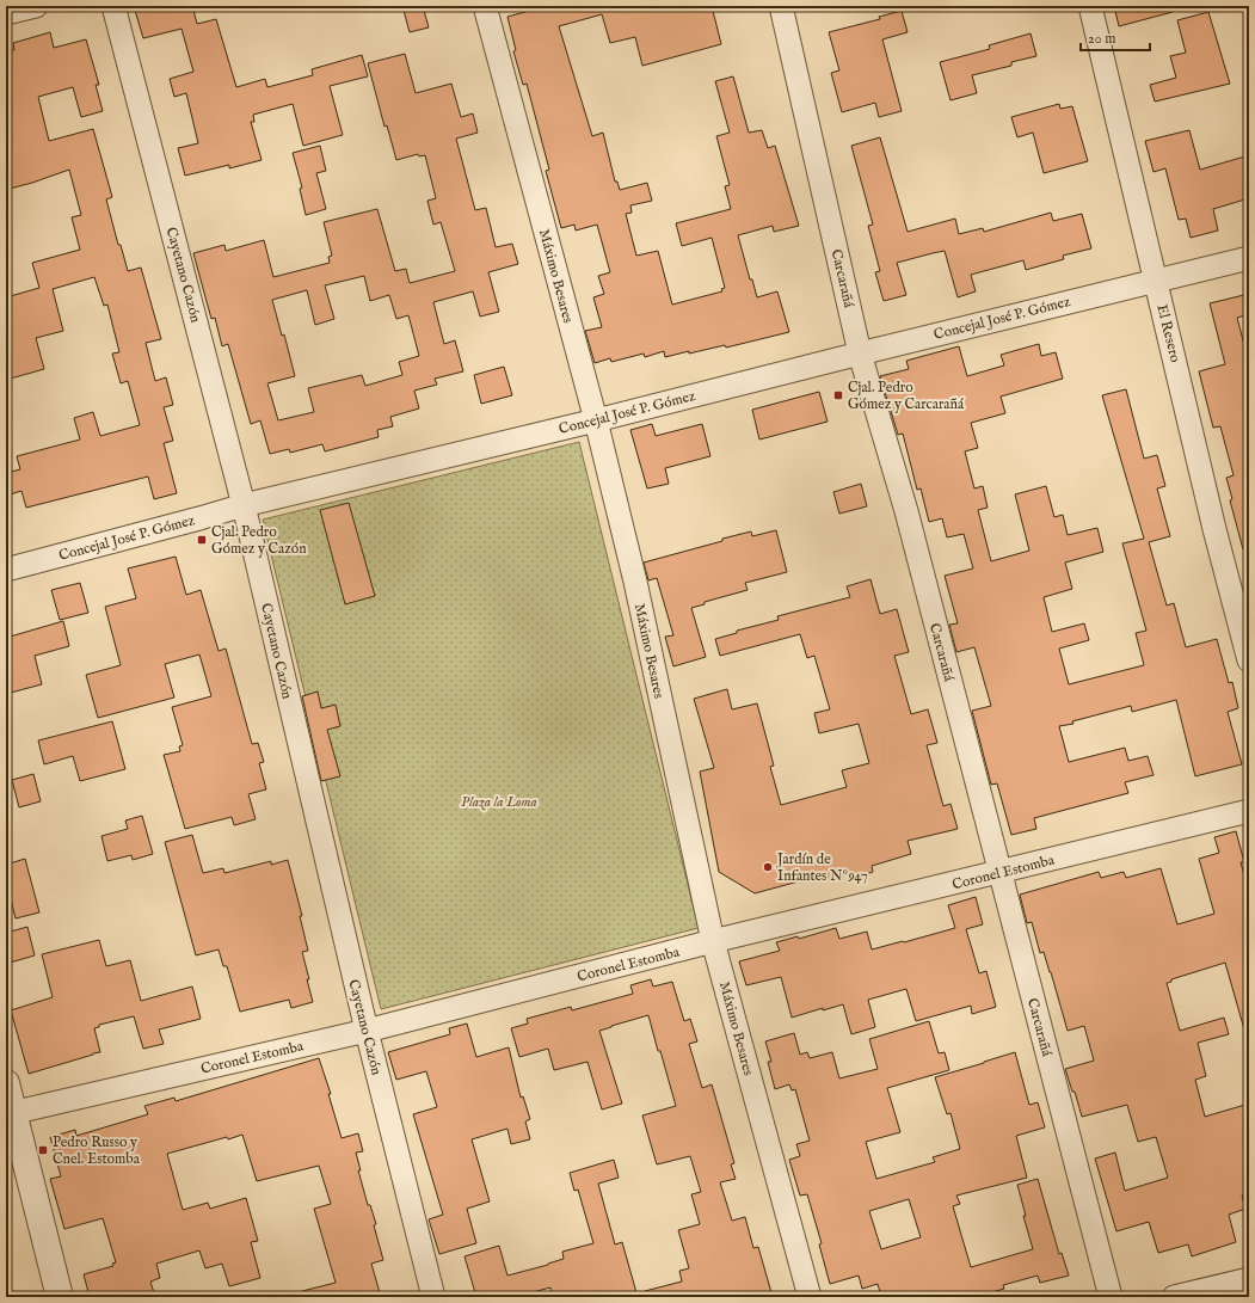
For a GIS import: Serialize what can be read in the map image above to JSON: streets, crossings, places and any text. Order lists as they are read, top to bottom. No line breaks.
{"streets":{"street":["Cayetano Cazón","Máximo Besares","Carcarañá","Concejal José P. Gómez","El Resero","Coronel Estomba"]},"crossings":[["Cayetano Cazón","Concejal José P. Gómez"],["Cayetano Cazón","Coronel Estomba"],["Máximo Besares","Concejal José P. Gómez"],["Máximo Besares","Coronel Estomba"],["Carcarañá","Concejal José P. Gómez"],["Carcarañá","Coronel Estomba"],["Concejal José P. Gómez","El Resero"]],"parks":["Plaza la Loma"],"places":{"transit":["Cjal. Pedro Gómez y Carcarañá","Cjal. Pedro Gómez y Cazón","Pedro Russo y Cnel. Estomba"],"other":["Jardín de Infantes Nº947"]},"scale_bar":"20 m"}
